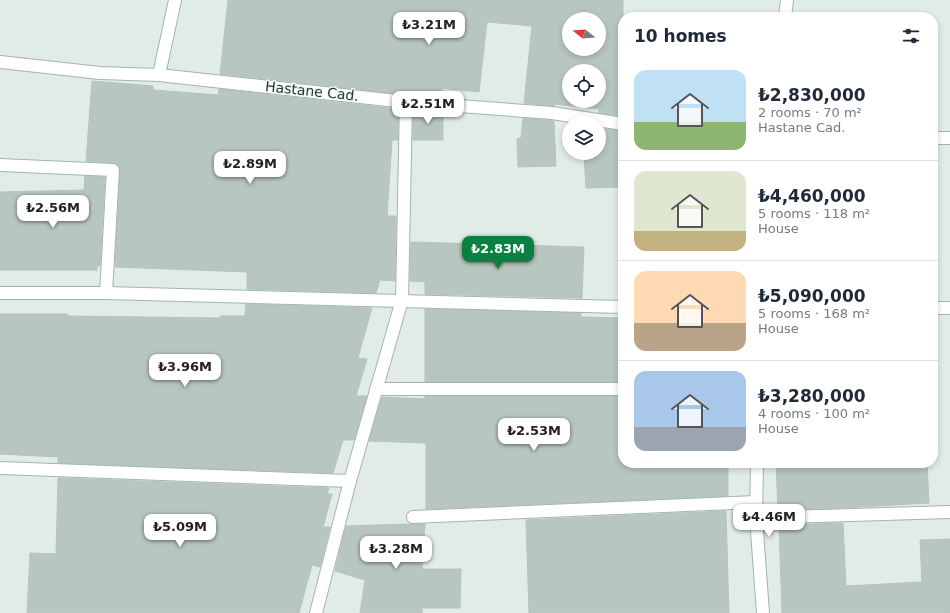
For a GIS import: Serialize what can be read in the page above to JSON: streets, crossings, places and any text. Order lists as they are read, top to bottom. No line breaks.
{"streets":{"street":["Hastane Cad."]},"north":"left","page":{"price":["₺3.21M","₺2.51M","₺2.89M","₺2.56M","₺2.83M","₺3.96M","₺2.53M","₺4.46M","₺5.09M","₺3.28M"],"heading":"10 homes","list":[{"name":"₺2,830,000","note":"2 rooms · 70 m² · Hastane Cad."},{"name":"₺4,460,000","note":"5 rooms · 118 m² · House"},{"name":"₺5,090,000","note":"5 rooms · 168 m² · House"},{"name":"₺3,280,000","note":"4 rooms · 100 m² · House"}]}}
